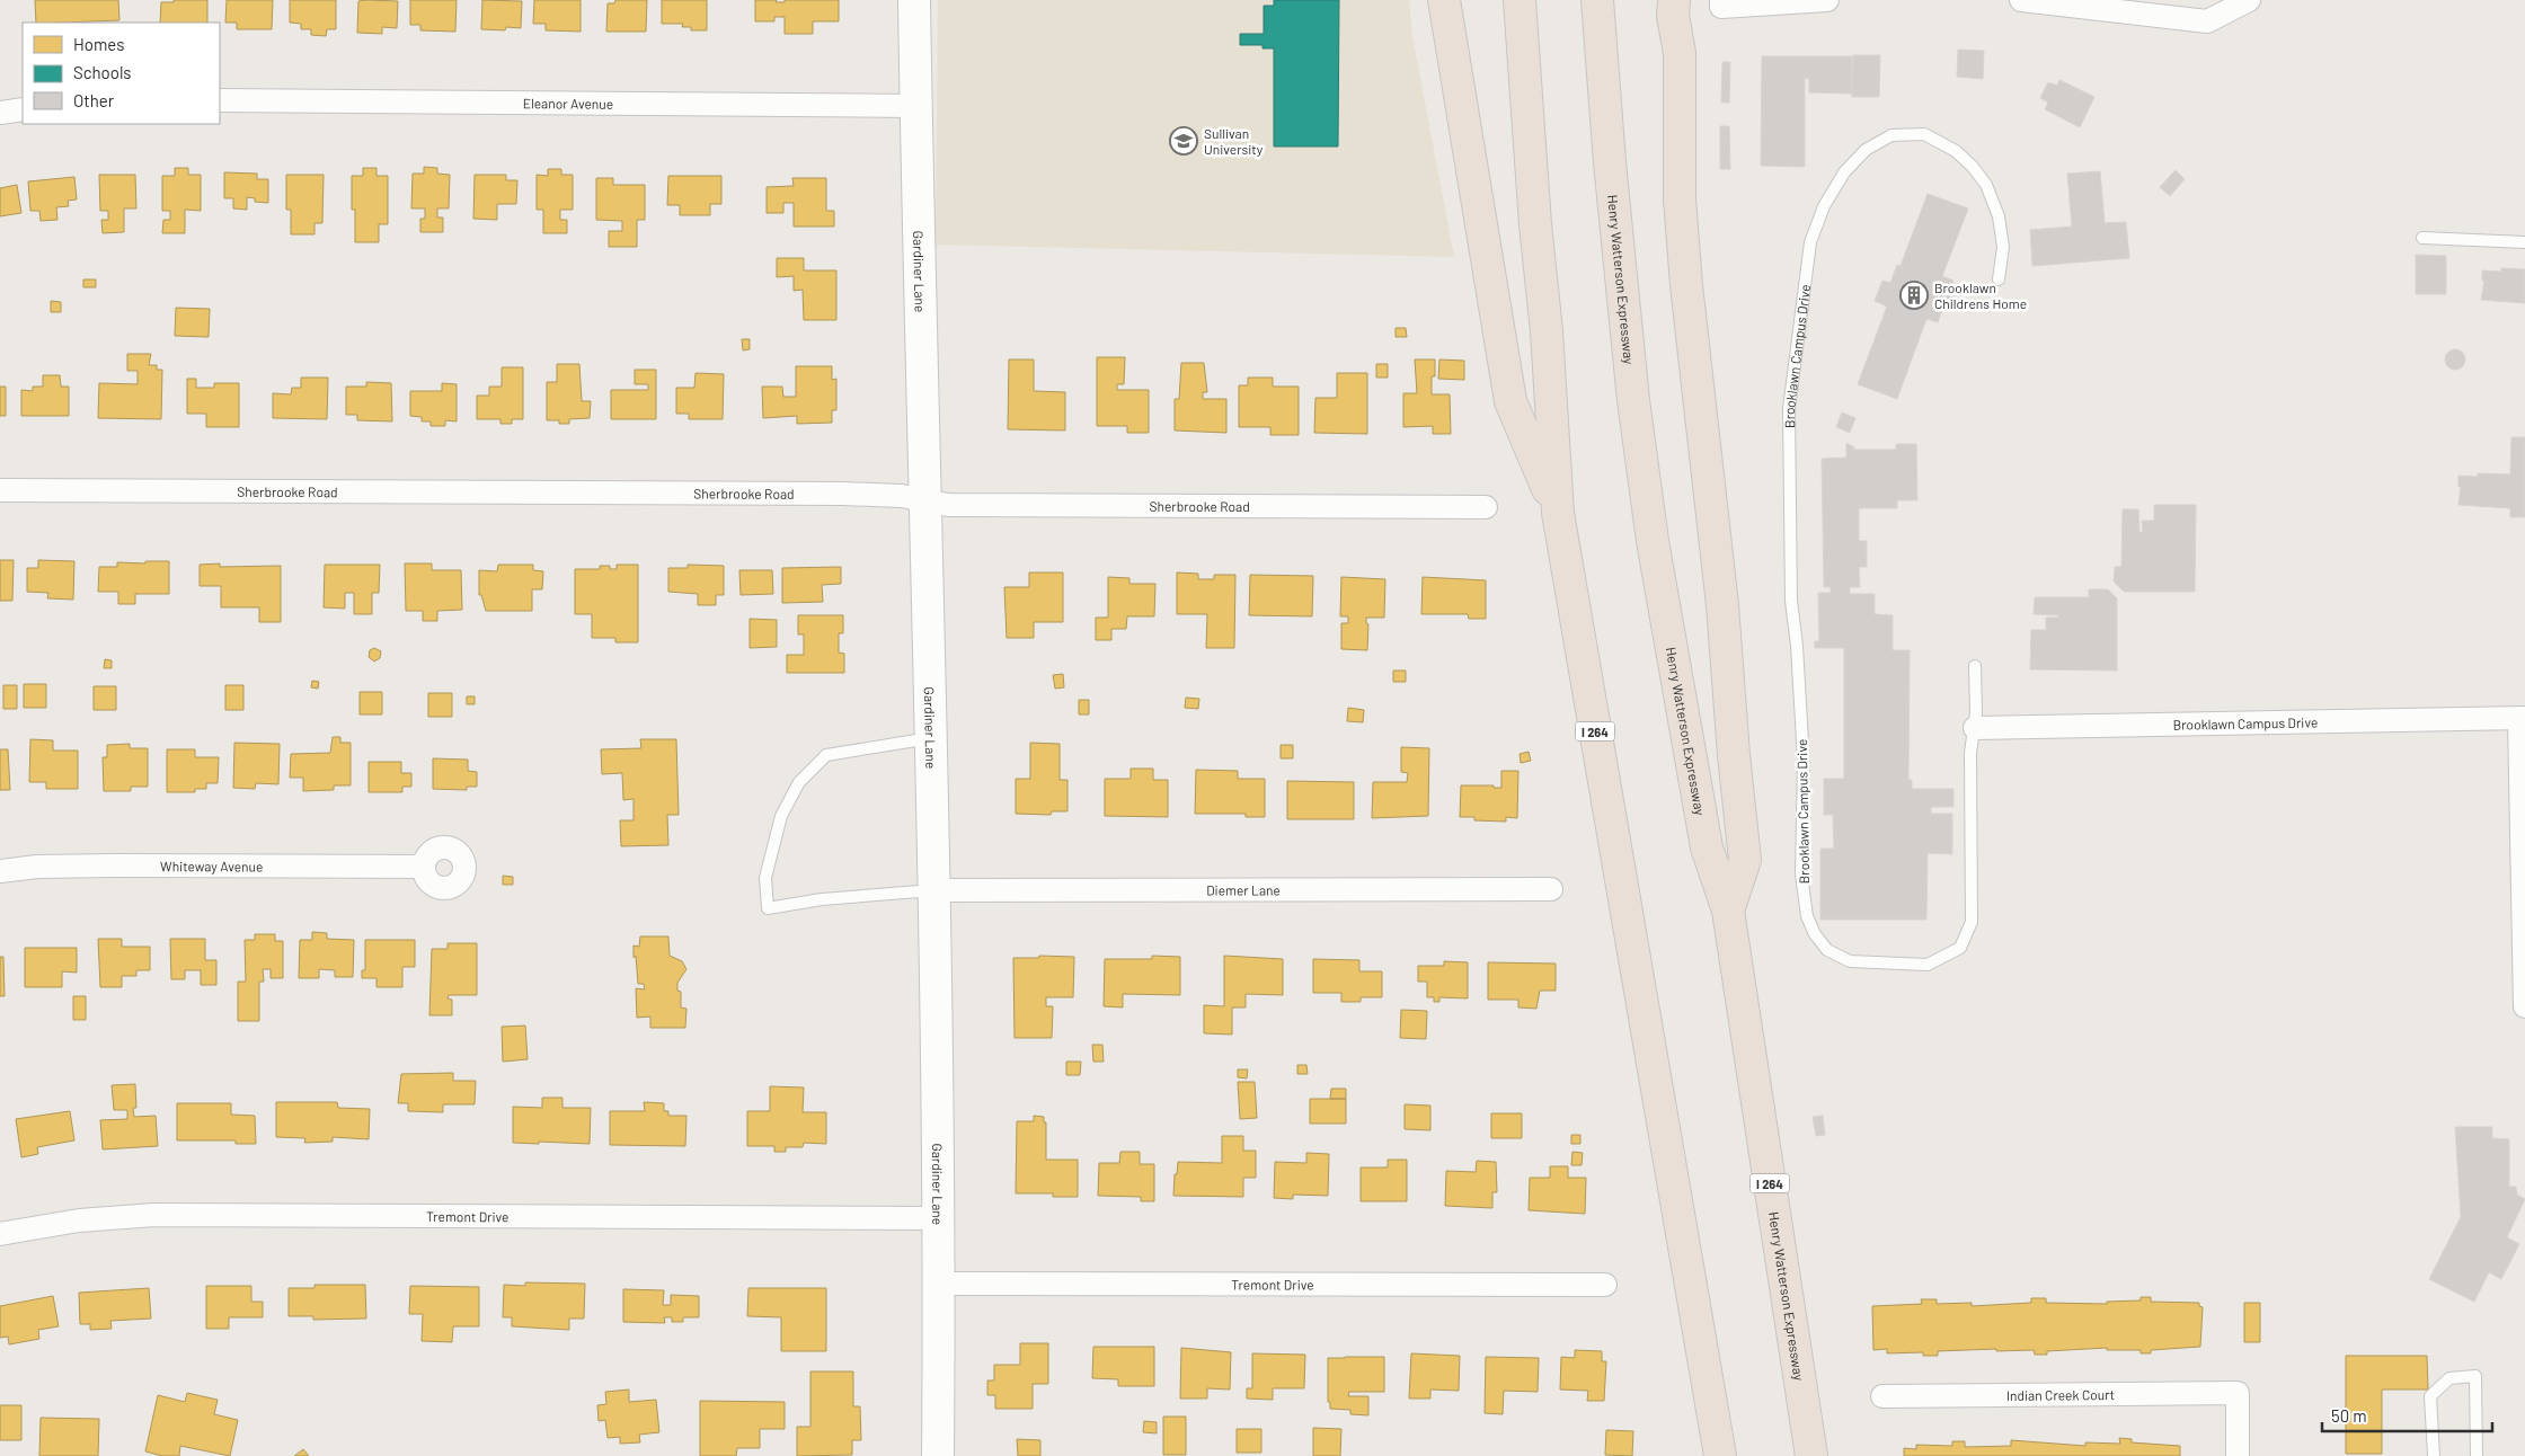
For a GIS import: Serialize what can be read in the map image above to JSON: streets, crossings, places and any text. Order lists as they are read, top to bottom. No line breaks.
{"streets":{"highway":["Henry Watterson Expressway","I 264"],"main road":["Gardiner Lane"],"street":["Eleanor Avenue","Brooklawn Campus Drive","Sherbrooke Road","Whiteway Avenue","Diemer Lane","Tremont Drive","Indian Creek Court"]},"crossings":[["Eleanor Avenue","Gardiner Lane"],["Gardiner Lane","Sherbrooke Road"],["Gardiner Lane","Diemer Lane"],["Gardiner Lane","Tremont Drive"]],"places":{"school or university":["Sullivan University"],"building":["Brooklawn Childrens Home"]},"legend":["Homes","Schools","Other"],"scale_bar":"50 m"}
